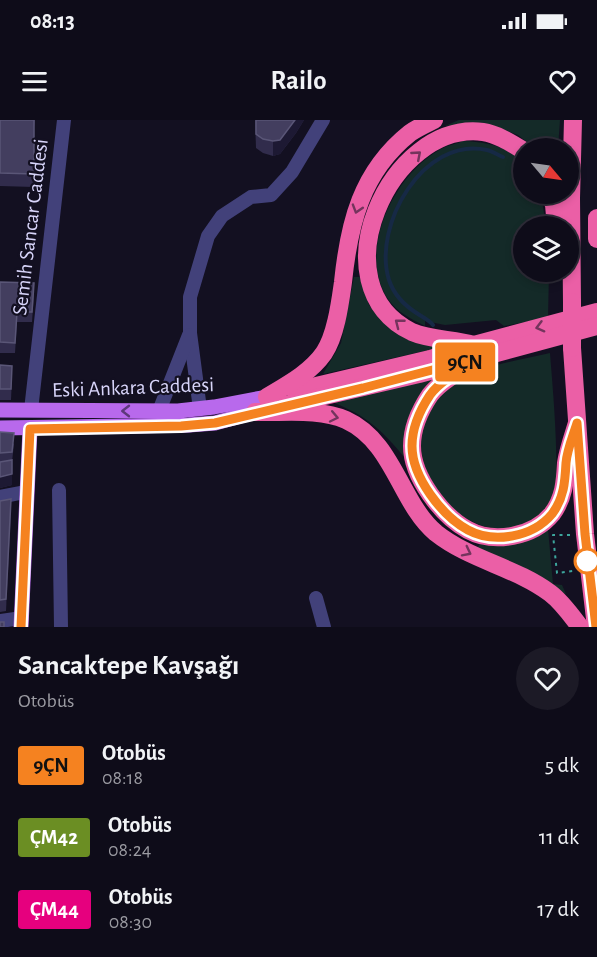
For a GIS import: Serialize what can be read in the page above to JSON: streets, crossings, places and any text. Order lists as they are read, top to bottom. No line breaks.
{"streets":{"main road":["Eski Ankara Caddesi"],"street":["Semih Sancar Caddesi"]},"crossings":[["Semih Sancar Caddesi","Eski Ankara Caddesi"]],"lines":["bus line 9ÇN"],"north":"bottom right","page":{"status":"08:13","header":"Railo","on_map":"9ÇN","heading":["Sancaktepe Kavşağı","Otobüs"],"list":[{"mark":"9ÇN","name":"Otobüs","note":"08:18","value":"5 dk"},{"mark":"ÇM42","name":"Otobüs","note":"08:24","value":"11 dk"},{"mark":"ÇM44","name":"Otobüs","note":"08:30","value":"17 dk"}]}}
